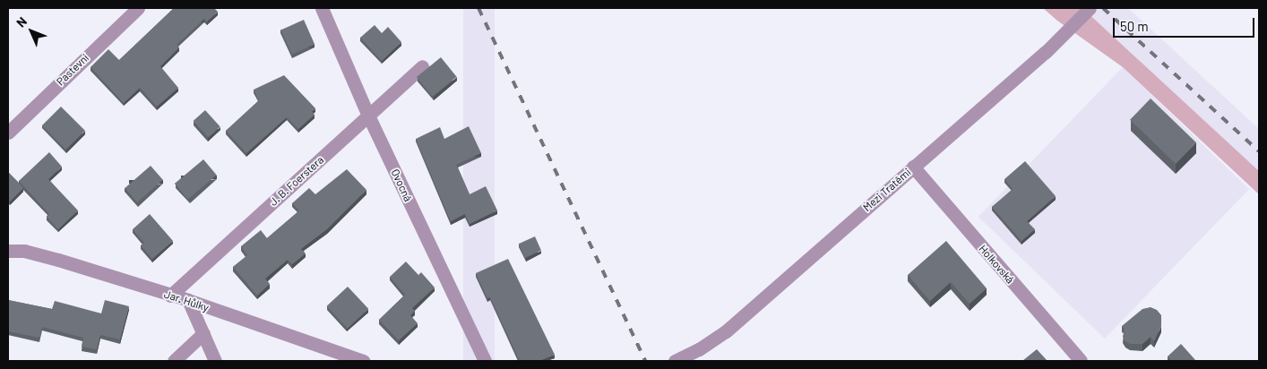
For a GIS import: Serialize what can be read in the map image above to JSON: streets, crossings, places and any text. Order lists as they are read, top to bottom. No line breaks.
{"streets":{"street":["Pastevní","J. B. Foerstera","Ovocná","Mezi Tratěmi","Holkovská","Jar. Hůlky"]},"crossings":[["J. B. Foerstera","Ovocná"],["J. B. Foerstera","Jar. Hůlky"],["Mezi Tratěmi","Holkovská"]],"scale_bar":"50 m","north":"top left"}
